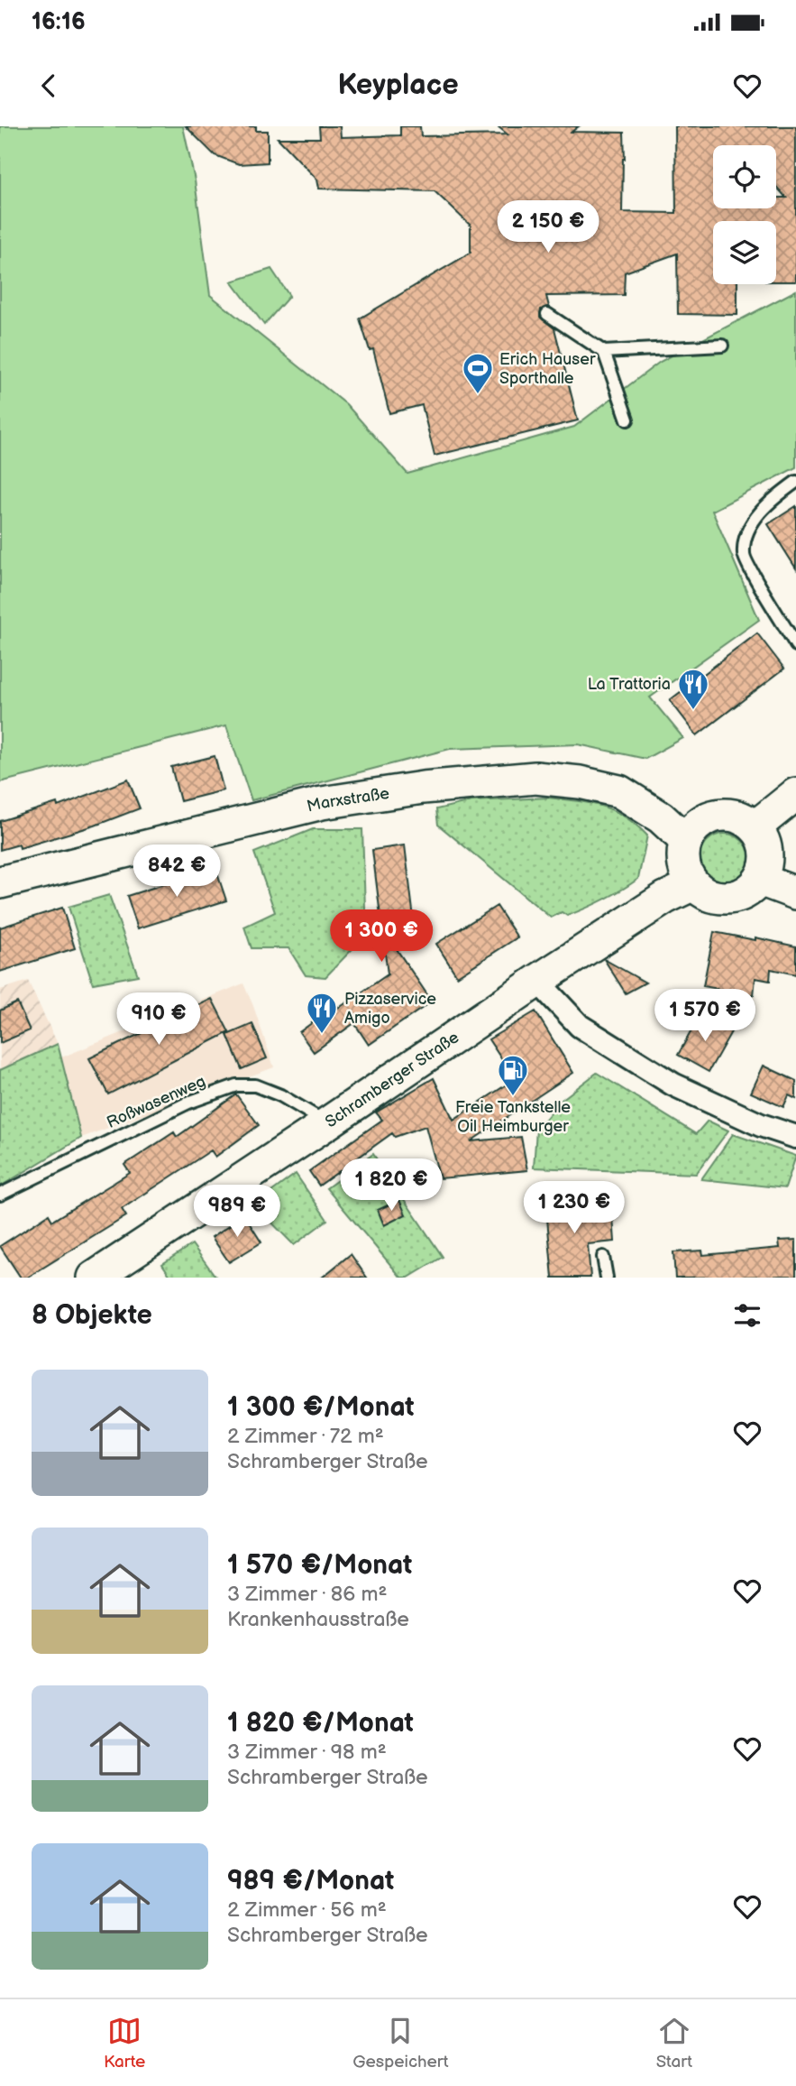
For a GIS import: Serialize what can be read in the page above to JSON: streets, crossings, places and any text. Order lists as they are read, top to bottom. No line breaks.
{"streets":{"main road":["Marxstraße","Schramberger Straße"],"lane":["Roßwasenweg"]},"crossings":[["Marxstraße","Schramberger Straße"],["Schramberger Straße","Roßwasenweg"]],"places":{"sports":["Erich Hauser Sporthalle"],"restaurant":["La Trattoria","Pizzaservice Amigo"],"fuel station":["Freie Tankstelle Oil Heimburger"]},"page":{"status":"16:16","header":"Keyplace","price":["2 150 €","842 €","1 300 €","1 570 €","910 €","1 820 €","1 230 €","989 €"],"heading":"8 Objekte","list":[{"name":"1 300 €/Monat","note":"2 Zimmer · 72 m² · Schramberger Straße"},{"name":"1 570 €/Monat","note":"3 Zimmer · 86 m² · Krankenhausstraße"},{"name":"1 820 €/Monat","note":"3 Zimmer · 98 m² · Schramberger Straße"},{"name":"989 €/Monat","note":"2 Zimmer · 56 m² · Schramberger Straße"}],"tabs":["Karte","Gespeichert","Start"]}}
